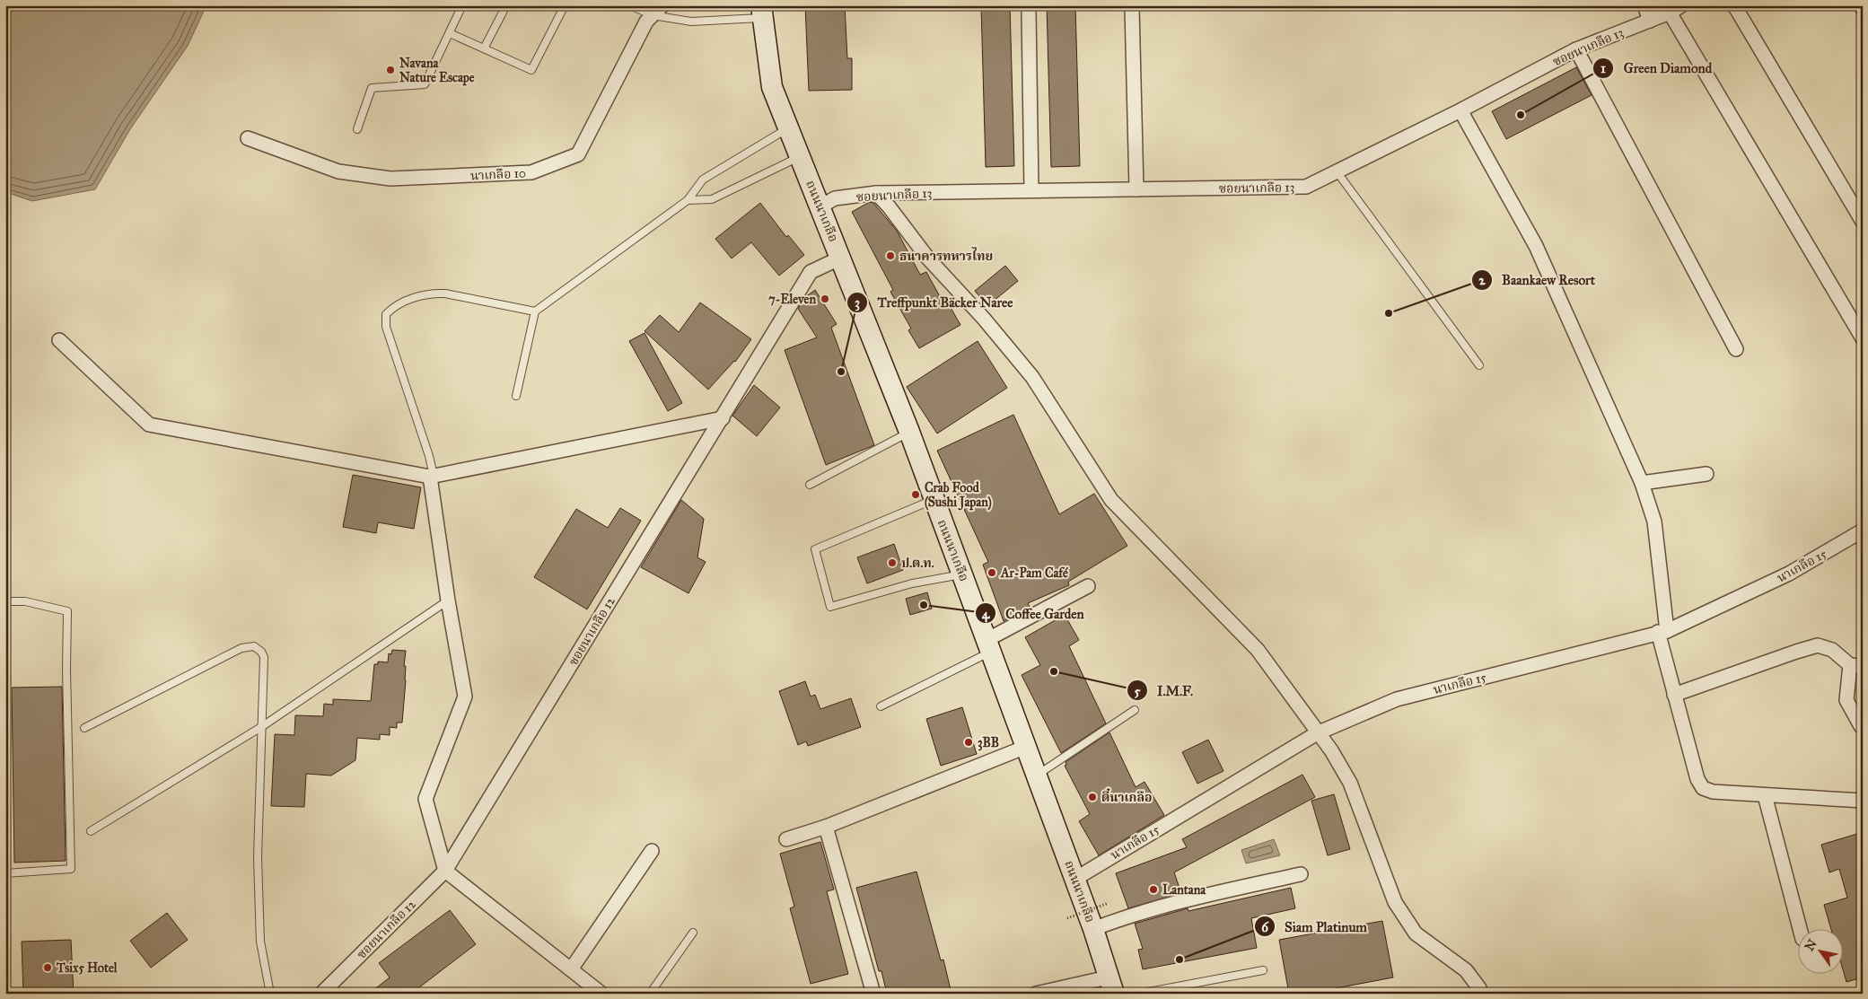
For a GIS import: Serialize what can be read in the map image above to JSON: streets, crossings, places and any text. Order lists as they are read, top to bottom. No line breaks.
{"streets":{"street":["ซอยนาเกลือ 13","นาเกลือ 10","ถนนนาเกลือ","นาเกลือ 15","ซอยนาเกลือ 12"]},"crossings":[["ซอยนาเกลือ 13","ถนนนาเกลือ"],["ถนนนาเกลือ","นาเกลือ 15"],["ถนนนาเกลือ","ซอยนาเกลือ 12"]],"places":["Navana Nature Escape","Green Diamond","ธนาคารทหารไทย","7-Eleven","Baankaew Resort","Treffpunkt Bäcker Naree","Crab Food (Sushi Japan)","ป.ต.ท.","Ar-Pam Café","Coffee Garden","I.M.F.","3BB","ตี๋นาเกลือ","Lantana","Siam Platinum","Tsix5 Hotel"],"north":"top left"}
